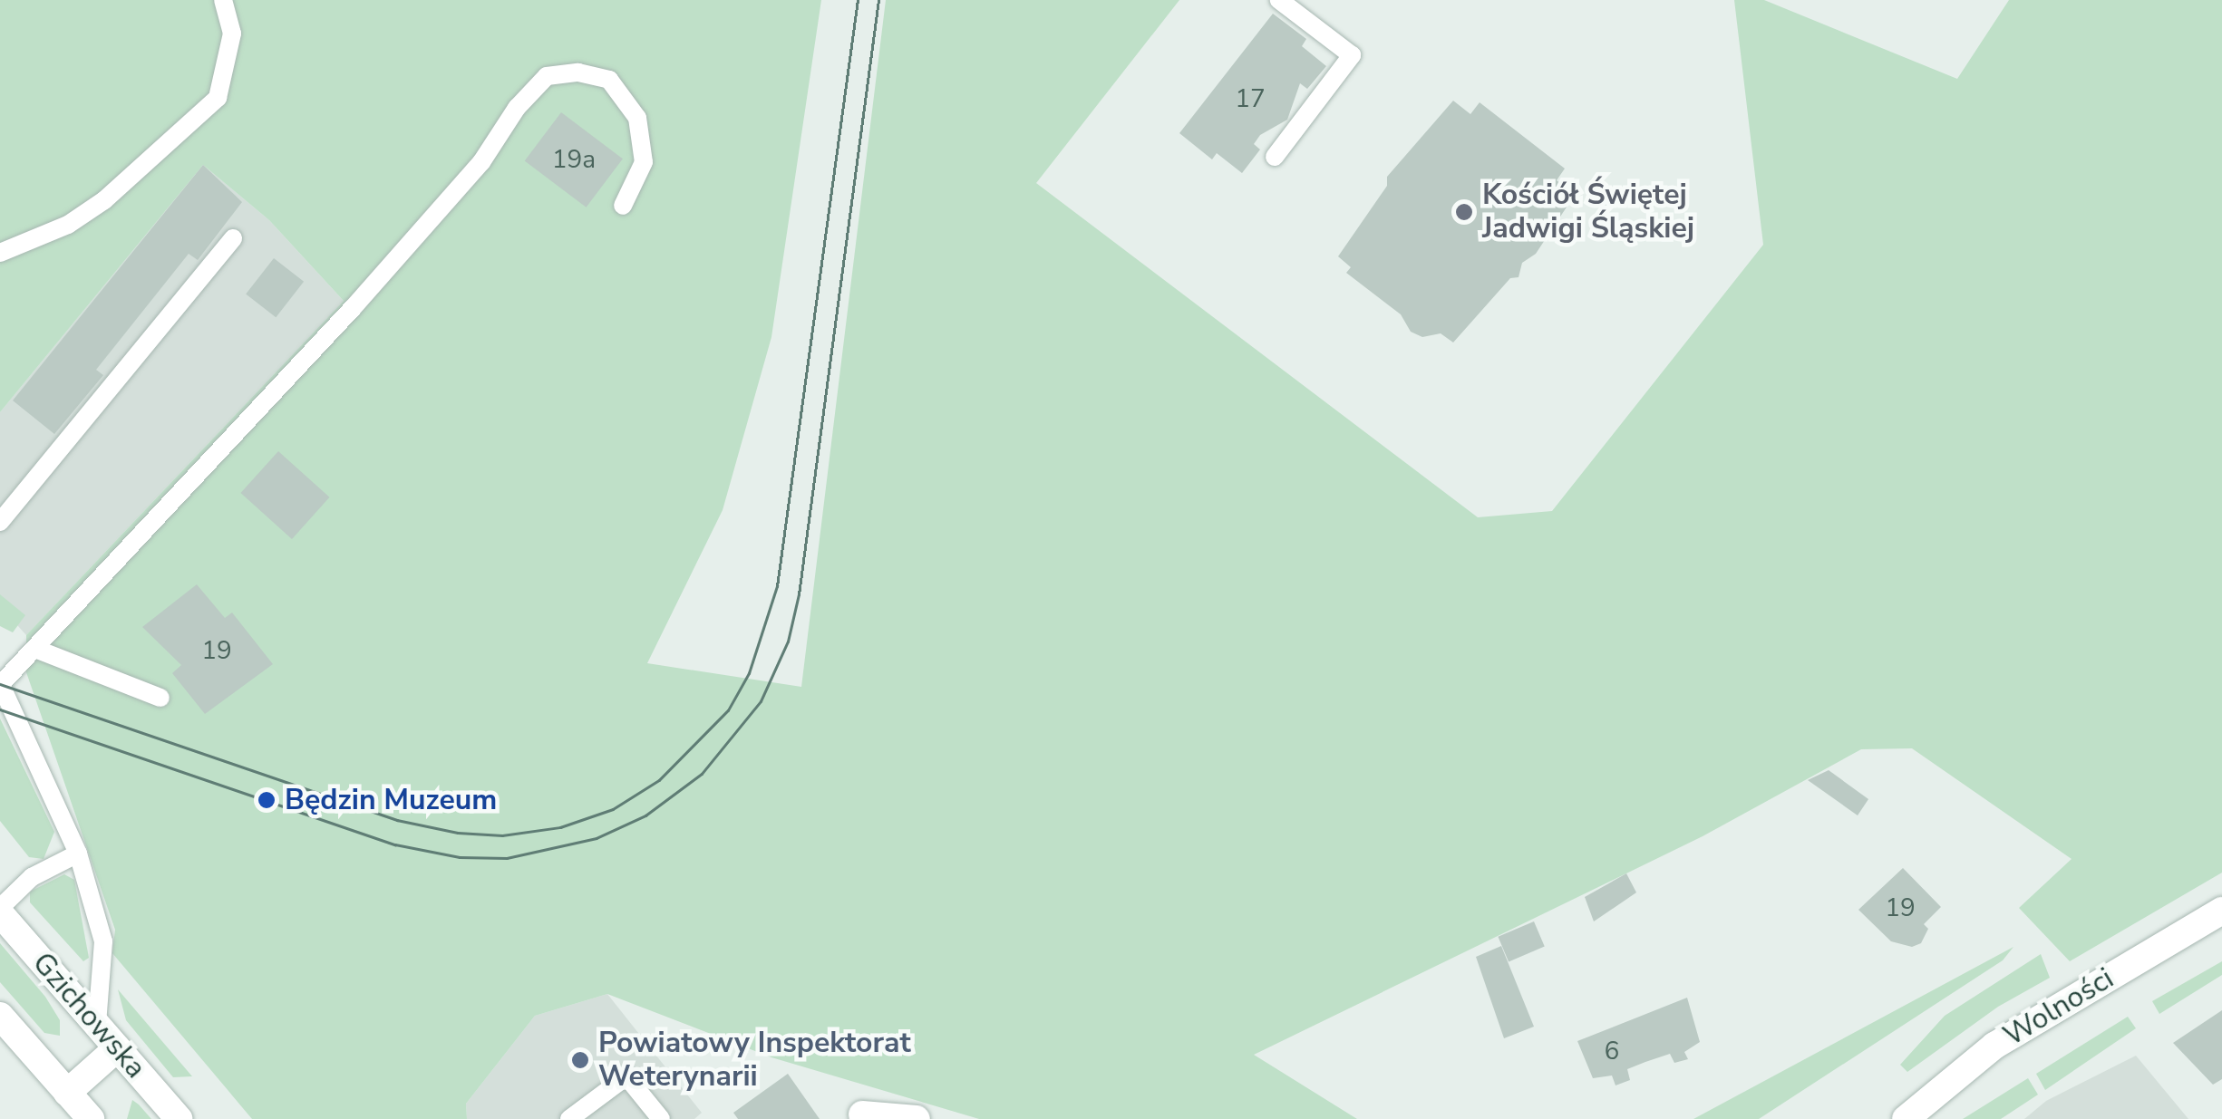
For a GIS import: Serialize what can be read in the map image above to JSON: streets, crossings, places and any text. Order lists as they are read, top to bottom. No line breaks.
{"streets":{"street":["Wolności","Gzichowska"]},"places":["Kościół Świętej Jadwigi Śląskiej","Będzin Muzeum","Powiatowy Inspektorat Weterynarii"],"house_numbers":["17","19a","19","19","6"]}
